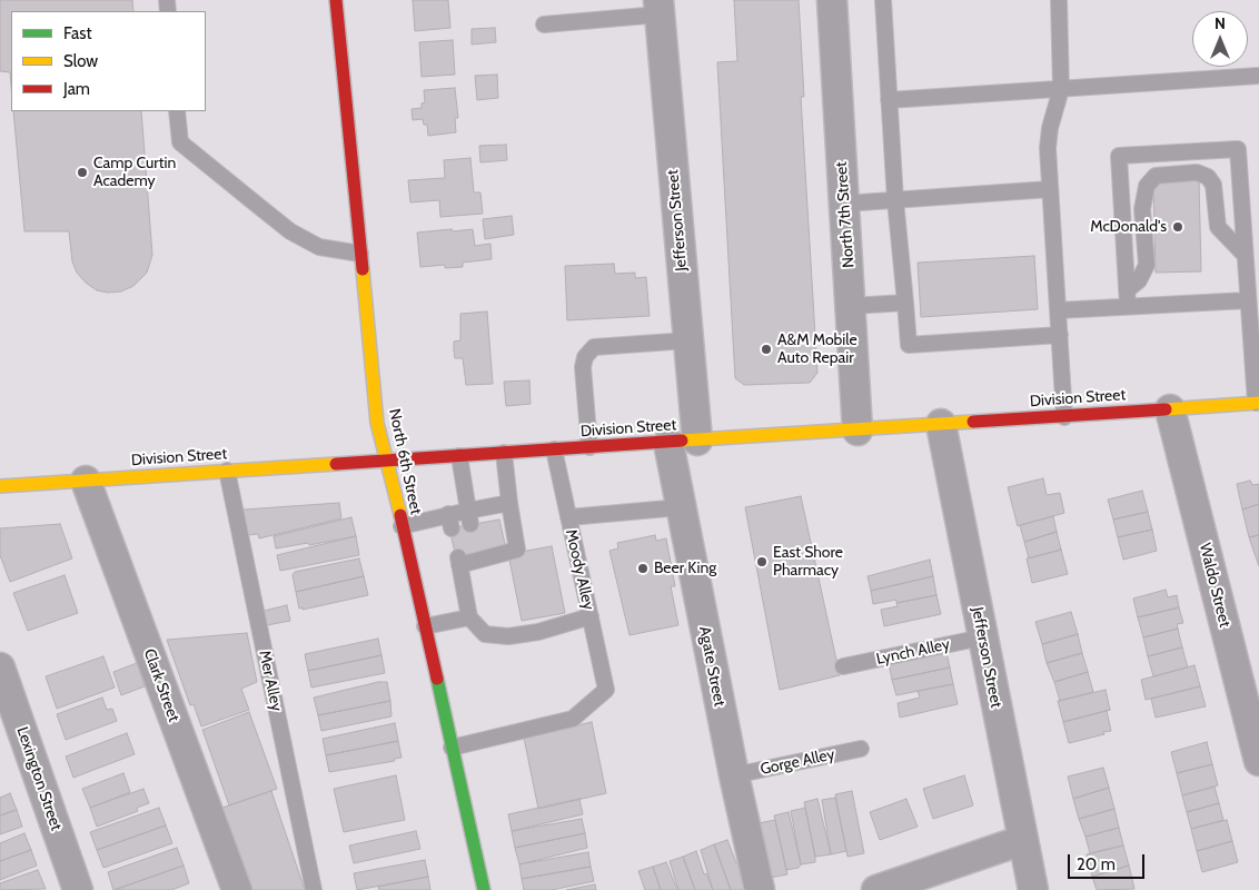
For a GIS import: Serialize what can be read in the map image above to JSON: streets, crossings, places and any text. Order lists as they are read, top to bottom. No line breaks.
{"streets":{"main road":["Division Street","North 6th Street"],"street":["North 7th Street","Jefferson Street","Waldo Street","Agate Street","Clark Street","Lexington Street"],"lane":["Moody Alley","Lynch Alley","Mer Alley","Gorge Alley"]},"crossings":[["North 7th Street","Division Street"],["Jefferson Street","Division Street"],["Jefferson Street","Lynch Alley"],["Division Street","North 6th Street"],["Division Street","Moody Alley"],["Division Street","Waldo Street"],["Division Street","Agate Street"],["Division Street","Mer Alley"],["Division Street","Clark Street"],["North 6th Street","Moody Alley"],["Agate Street","Gorge Alley"]],"places":["Camp Curtin Academy","McDonald's","A&M Mobile Auto Repair","East Shore Pharmacy","Beer King"],"legend":["Fast","Slow","Jam"],"scale_bar":"20 m","north":"top"}
